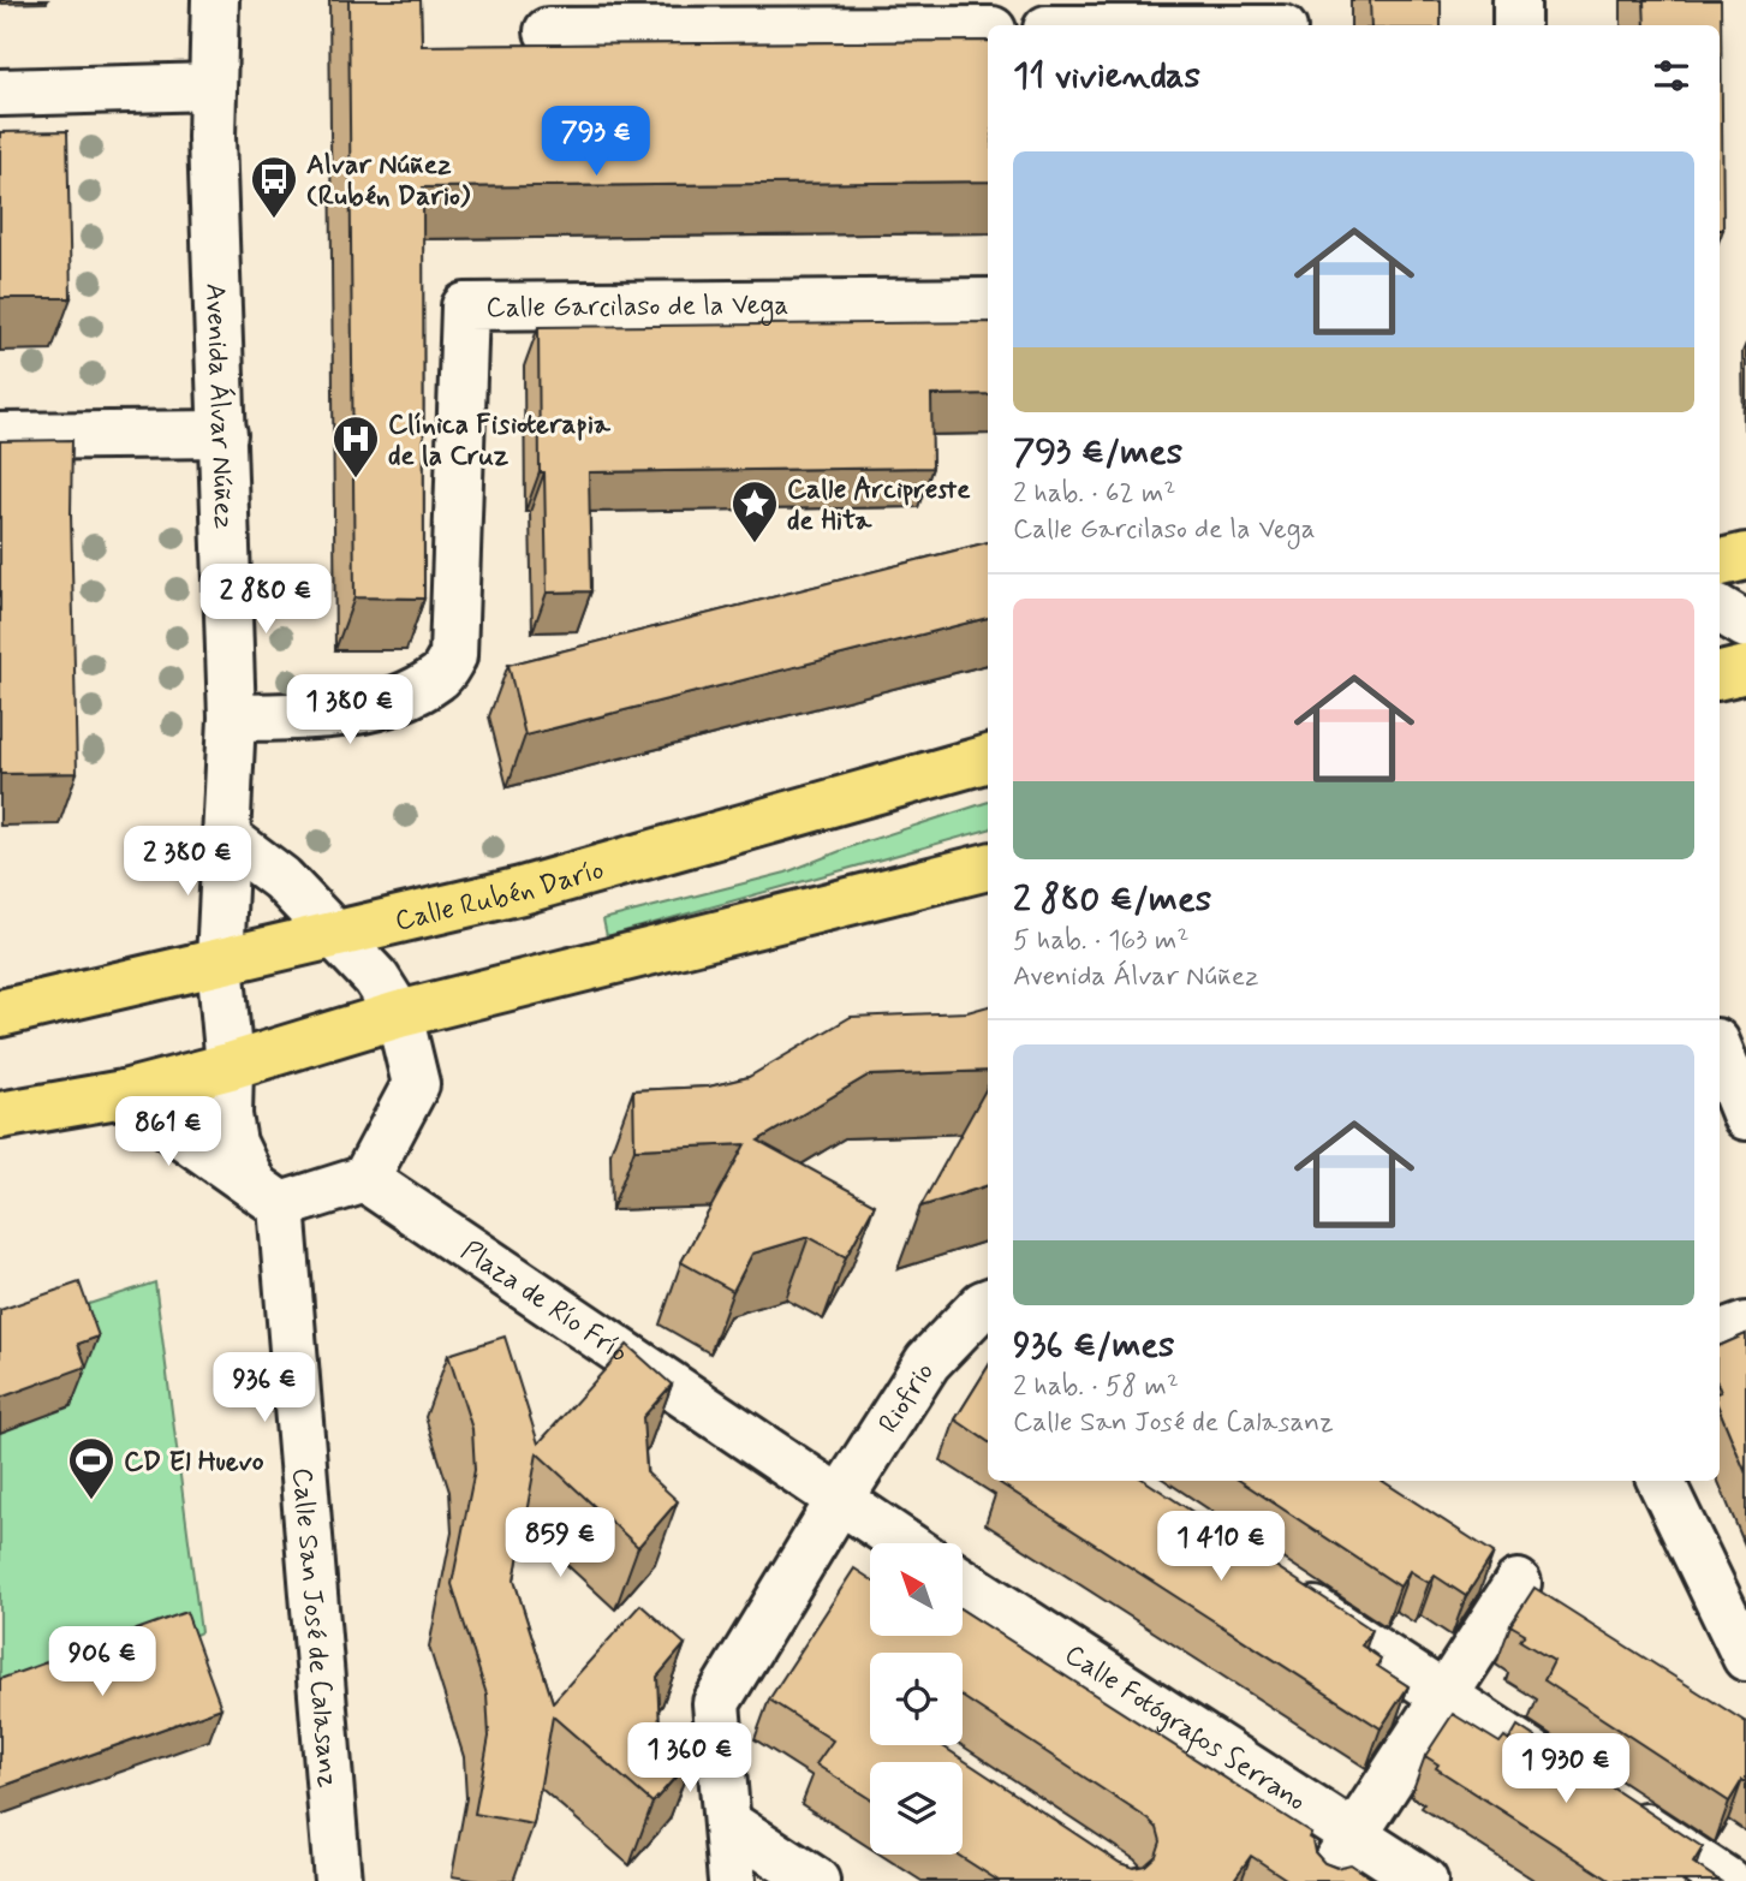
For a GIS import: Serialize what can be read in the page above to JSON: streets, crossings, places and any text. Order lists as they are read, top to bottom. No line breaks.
{"streets":{"main road":["Calle Rubén Darío"],"street":["Calle Garcilaso de la Vega","Avenida Álvar Núñez","Plaza de Río Frío","Riofrio","Calle San José de Calasanz","Calle Fotógrafos Serrano"]},"crossings":[["Calle Garcilaso de la Vega","Avenida Álvar Núñez"],["Avenida Álvar Núñez","Calle Rubén Darío"],["Avenida Álvar Núñez","Calle San José de Calasanz"],["Calle Rubén Darío","Calle San José de Calasanz"],["Plaza de Río Frío","Riofrio"]],"places":{"bus stop":["Alvar Núñez (Rubén Dario)"],"hospital":["Clínica Fisioterapia de la Cruz"],"place":["Calle Arcipreste de Hita"],"sports":["CD El Huevo"]},"north":"top left","page":{"heading":"11 viviendas","price":["793 €","2 880 €","1 380 €","2 380 €","861 €","936 €","859 €","1 410 €","906 €","1 360 €","1 930 €"],"list":[{"name":"793 €/mes","note":"2 hab. · 62 m² · Calle Garcilaso de la Vega"},{"name":"2 880 €/mes","note":"5 hab. · 163 m² · Avenida Álvar Núñez"},{"name":"936 €/mes","note":"2 hab. · 58 m² · Calle San José de Calasanz"}]}}
